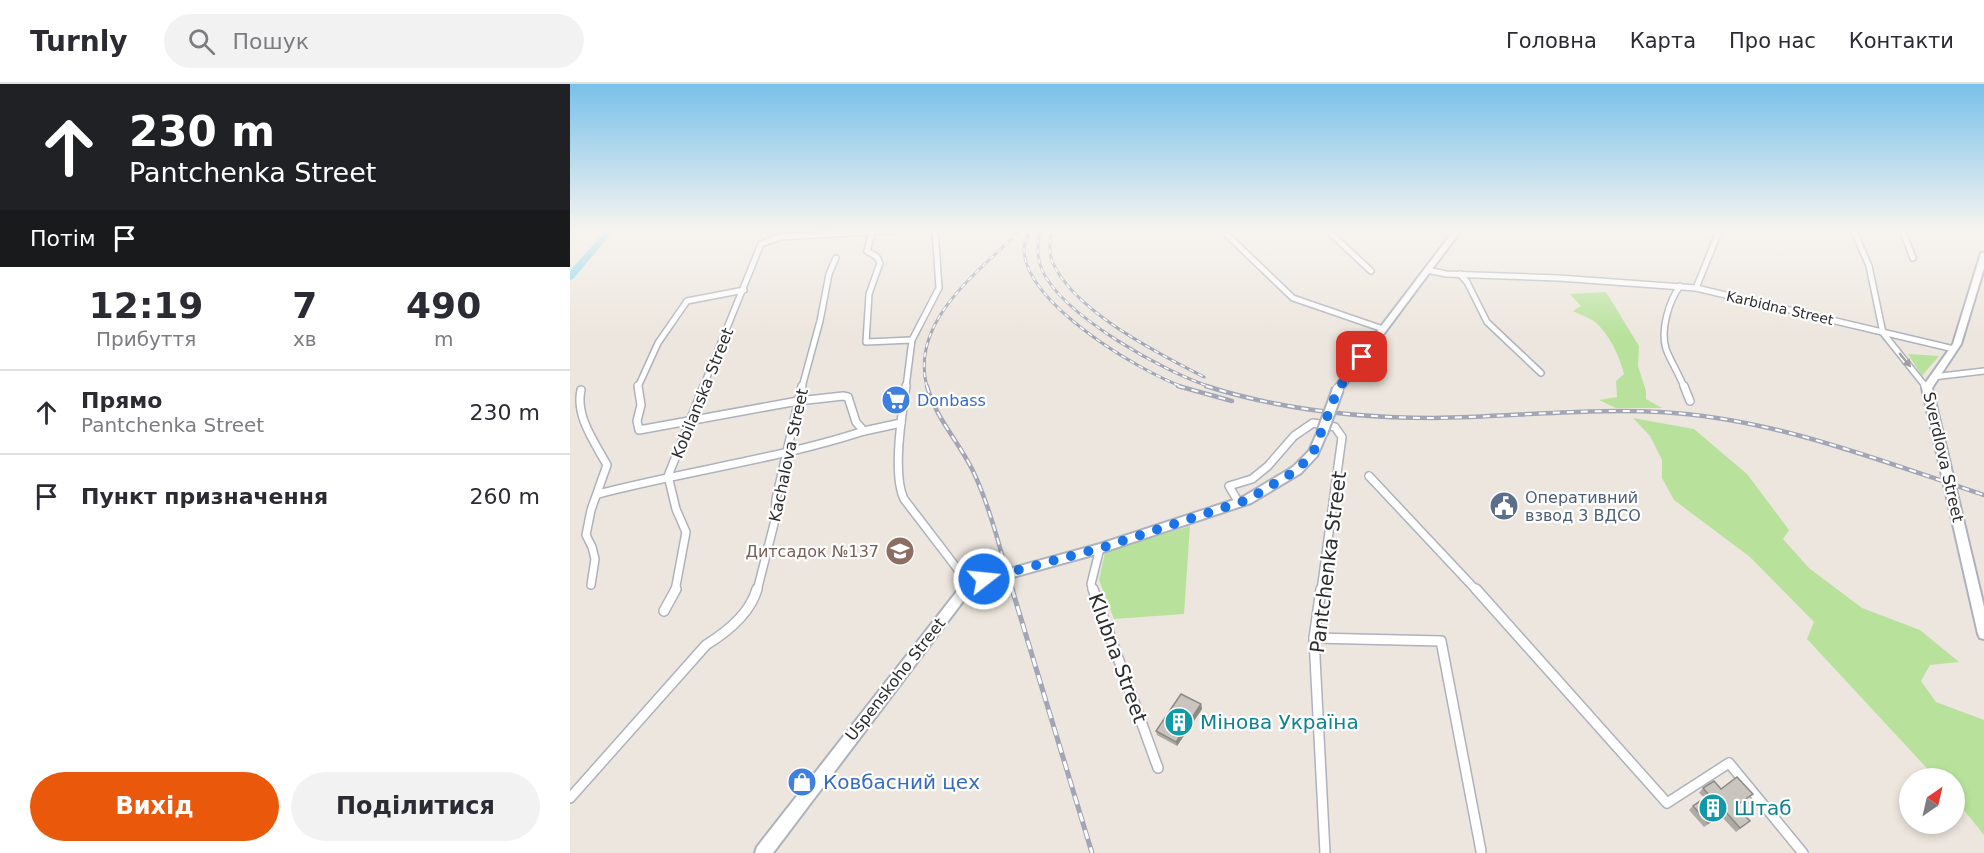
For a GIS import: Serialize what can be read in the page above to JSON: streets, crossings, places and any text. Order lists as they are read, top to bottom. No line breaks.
{"streets":{"street":["Karbidna Street","Kobilanska Street","Kachalova Street","Sverdlova Street","Pantchenka Street","Klubna Street","Uspenskoho Street"]},"crossings":[["Karbidna Street","Sverdlova Street"],["Karbidna Street","Pantchenka Street"]],"places":{"supermarket":["Donbass"],"public building":["Оперативний взвод 3 ВДСО"],"school or university":["Дитсадок №137"],"building":["Мінова Україна","Штаб"],"shop":["Ковбасний цех"]},"north":"top right","page":{"header":"Turnly","search":"Пошук","nav":["Головна","Карта","Про нас","Контакти"],"turn":["230 m","Pantchenka Street"],"then":"Потім","eta":["12:19","Прибуття","7","хв","490","m"],"list":[{"name":"Прямо","note":"Pantchenka Street","value":"230 m"},{"name":"Пункт призначення","value":"260 m"}],"buttons":["Вихід","Поділитися"]}}
